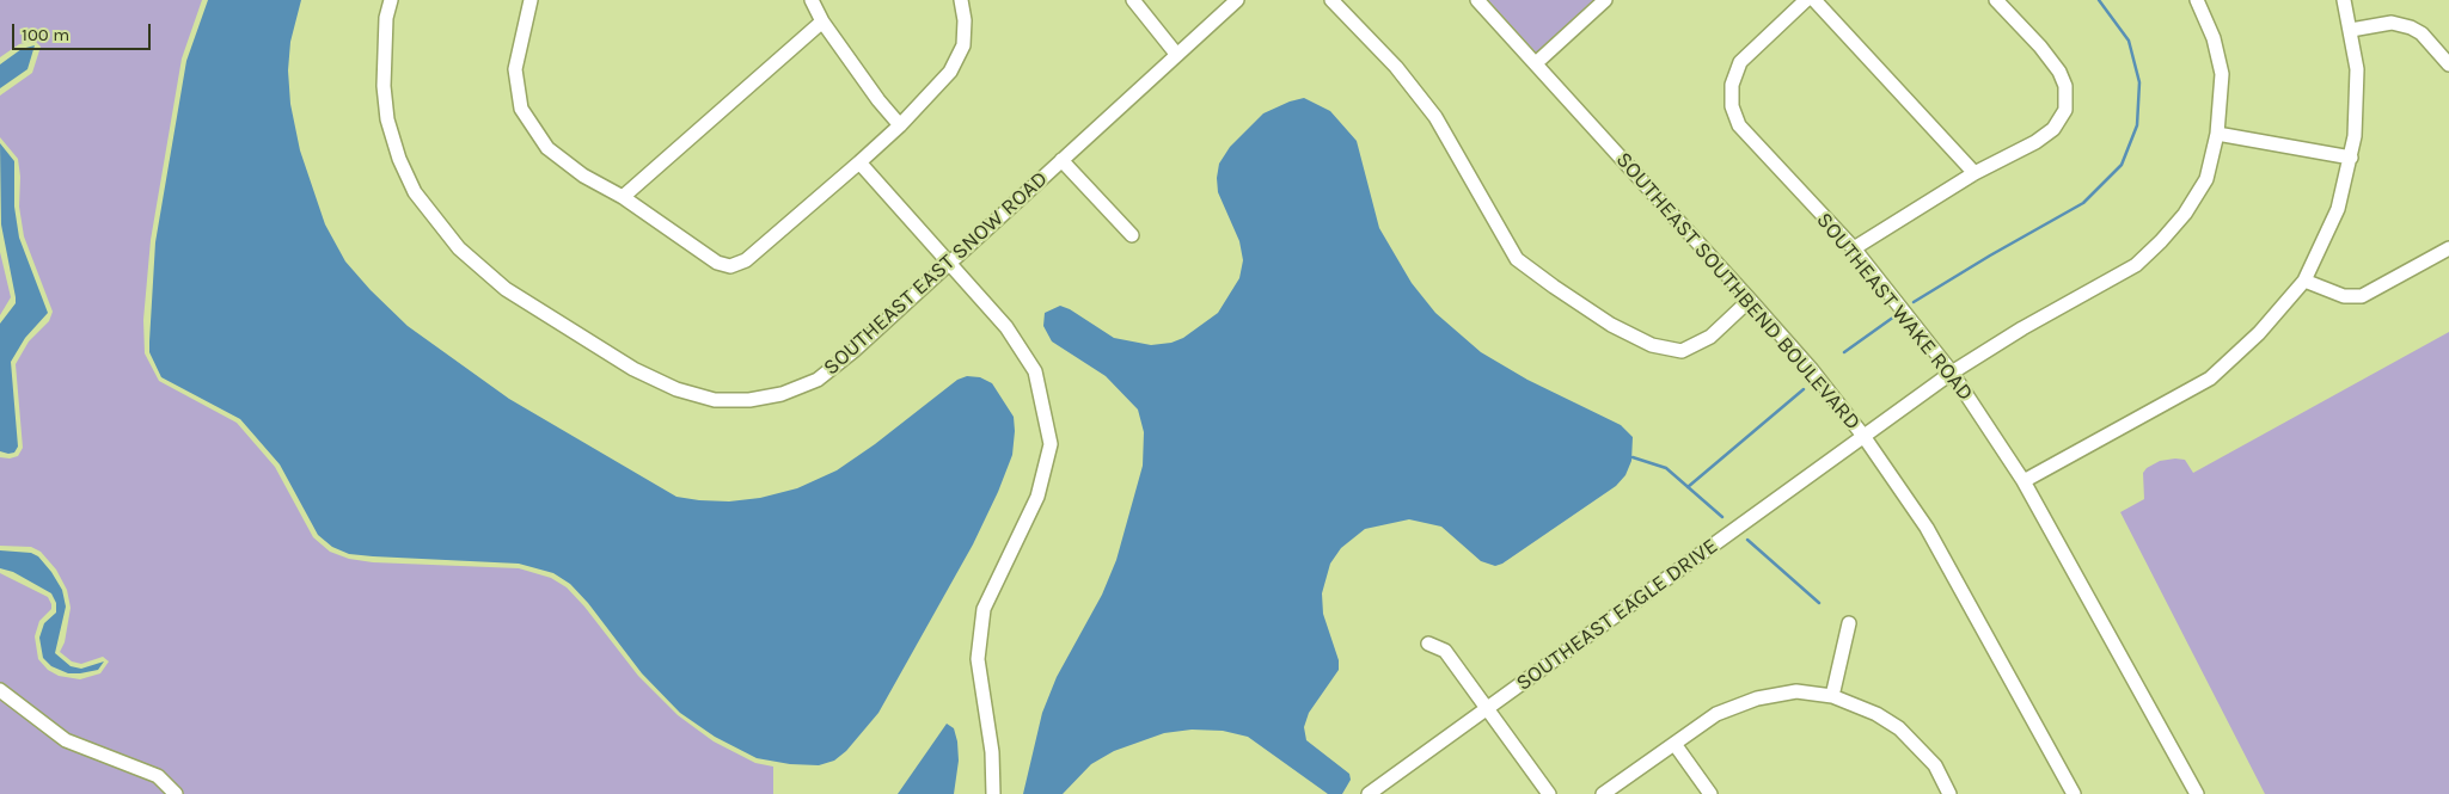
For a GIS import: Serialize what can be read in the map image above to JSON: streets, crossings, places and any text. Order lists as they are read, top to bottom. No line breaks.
{"streets":{"street":["SOUTHEAST EAST SNOW ROAD","SOUTHEAST SOUTHBEND BOULEVARD","SOUTHEAST WAKE ROAD","SOUTHEAST EAGLE DRIVE"]},"crossings":[["SOUTHEAST SOUTHBEND BOULEVARD","SOUTHEAST EAGLE DRIVE"],["SOUTHEAST WAKE ROAD","SOUTHEAST EAGLE DRIVE"]],"scale_bar":"100 m"}
